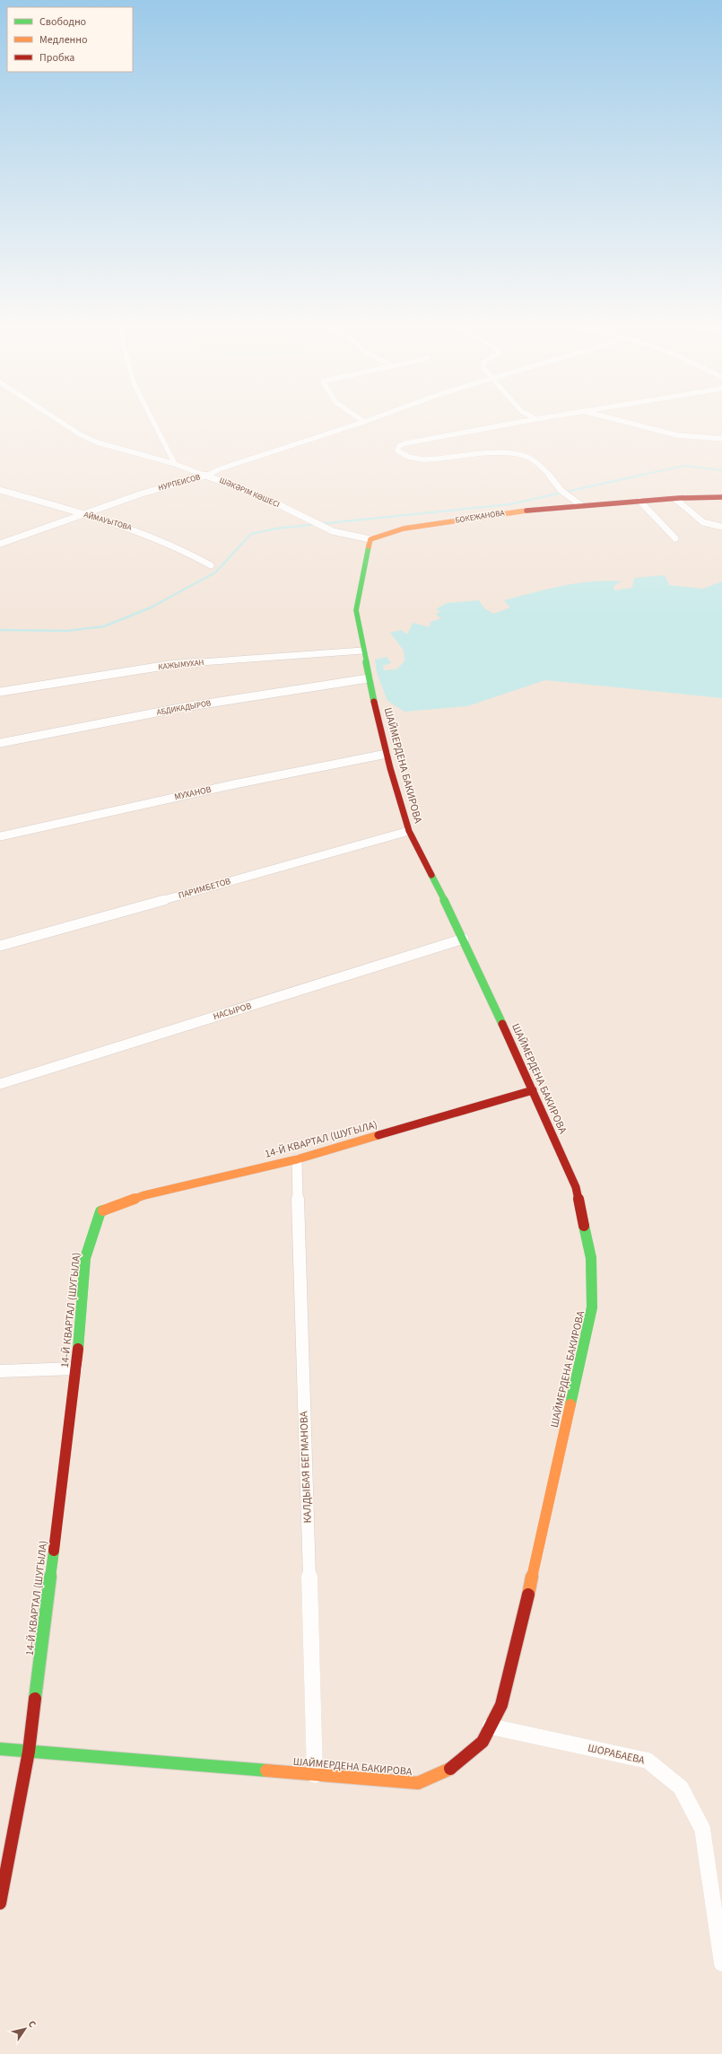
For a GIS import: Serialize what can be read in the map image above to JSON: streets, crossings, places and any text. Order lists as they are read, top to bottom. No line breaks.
{"streets":{"street":["НУРПЕИСОВ","ШӘКӘРІМ КӨШЕСІ","БОКЕЖАНОВА","АЙМАУЫТОВА","КАЖЫМУХАН","АБДИКАДЫРОВ","ШАЙМЕРДЕНА БАКИРОВА","МУХАНОВ","ПАРИМБЕТОВ","НАСЫРОВ","14-Й КВАРТАЛ (ШУГЫЛА)","КАЛДЫБАЯ БЕГМАНОВА","ШОРАБАЕВА"]},"crossings":[["НУРПЕИСОВ","ШӘКӘРІМ КӨШЕСІ"],["НУРПЕИСОВ","АЙМАУЫТОВА"],["ШӘКӘРІМ КӨШЕСІ","БОКЕЖАНОВА"],["БОКЕЖАНОВА","ШАЙМЕРДЕНА БАКИРОВА"],["КАЖЫМУХАН","ШАЙМЕРДЕНА БАКИРОВА"],["АБДИКАДЫРОВ","ШАЙМЕРДЕНА БАКИРОВА"],["ШАЙМЕРДЕНА БАКИРОВА","МУХАНОВ"],["ШАЙМЕРДЕНА БАКИРОВА","ПАРИМБЕТОВ"],["ШАЙМЕРДЕНА БАКИРОВА","НАСЫРОВ"],["ШАЙМЕРДЕНА БАКИРОВА","14-Й КВАРТАЛ (ШУГЫЛА)"],["ШАЙМЕРДЕНА БАКИРОВА","КАЛДЫБАЯ БЕГМАНОВА"],["ШАЙМЕРДЕНА БАКИРОВА","ШОРАБАЕВА"],["14-Й КВАРТАЛ (ШУГЫЛА)","КАЛДЫБАЯ БЕГМАНОВА"]],"legend":["Свободно","Медленно","Пробка"],"north":"top right"}
